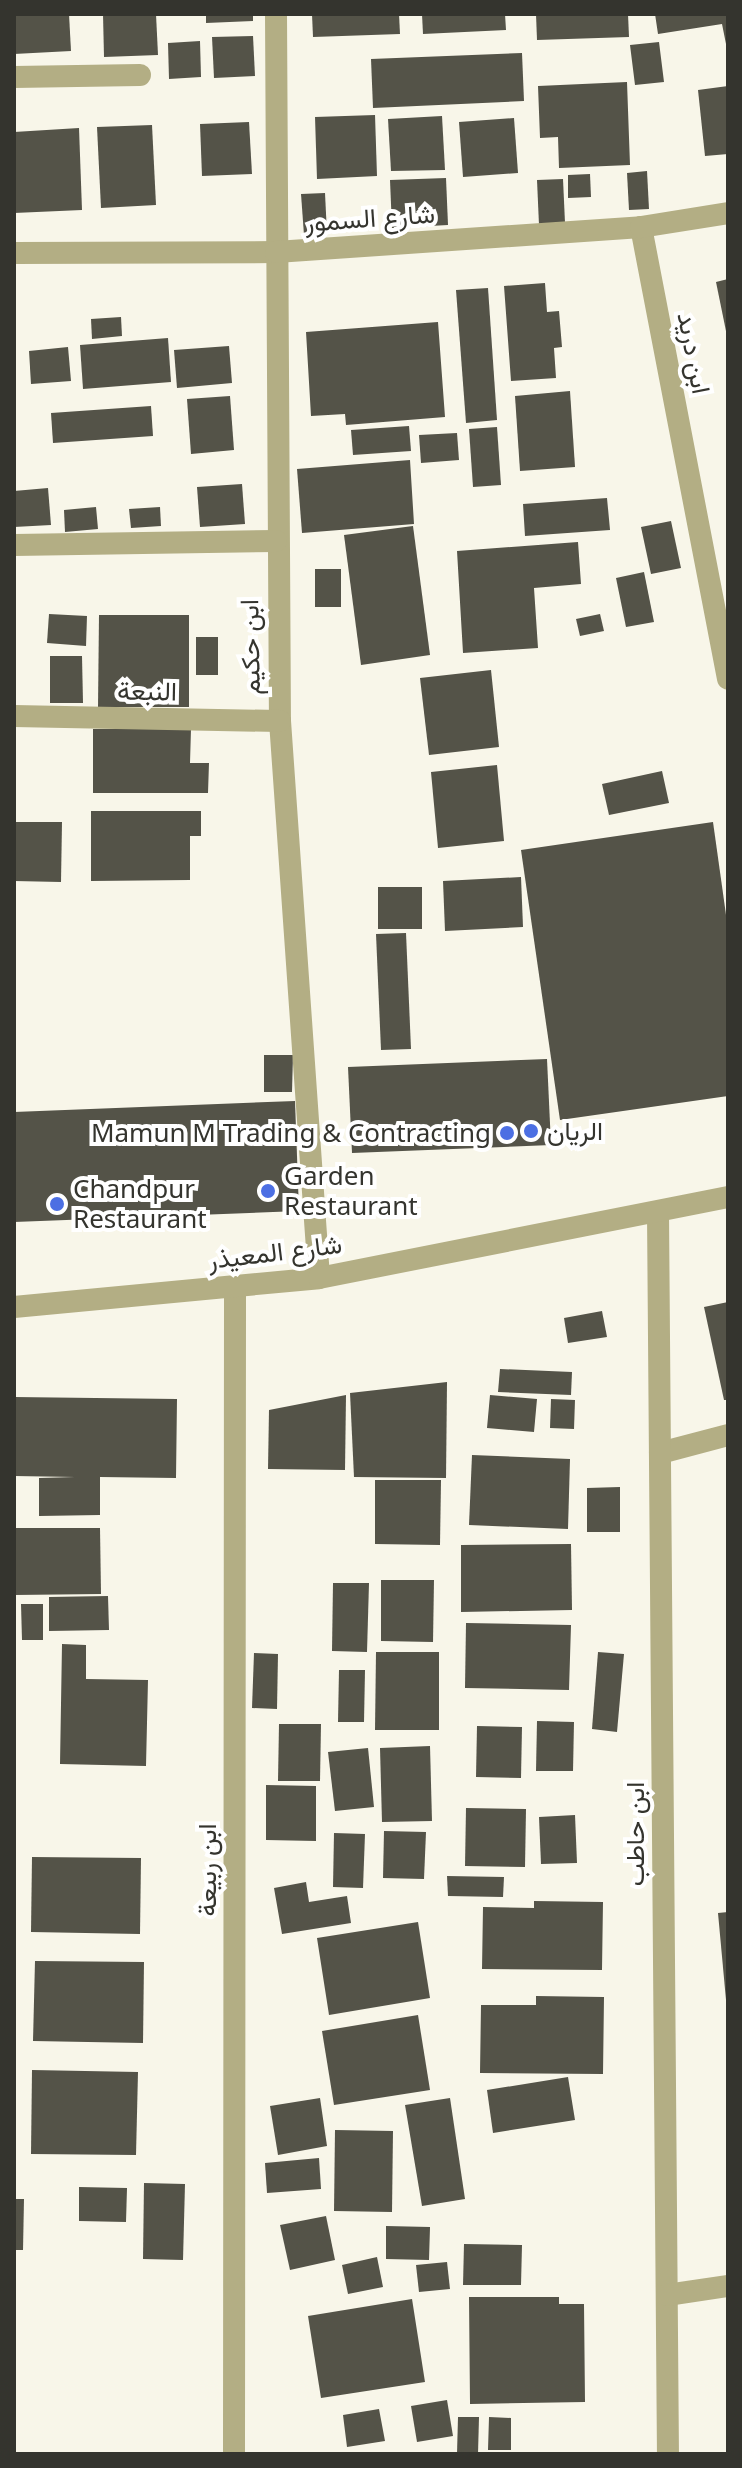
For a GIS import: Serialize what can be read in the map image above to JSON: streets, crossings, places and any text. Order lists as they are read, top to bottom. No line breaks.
{"streets":{"street":["شارع السمور","ابن دريد","ابن حكيم","النبعة","شارع المعيذر","ابن حاطب","ابن ربيعة"]},"crossings":[["شارع السمور","ابن دريد"],["شارع السمور","ابن حكيم"],["ابن حكيم","النبعة"],["ابن حكيم","شارع المعيذر"],["شارع المعيذر","ابن حاطب"],["شارع المعيذر","ابن ربيعة"]],"places":["الريان","Mamun M Trading & Contracting","Garden Restaurant","Chandpur Restaurant"]}
